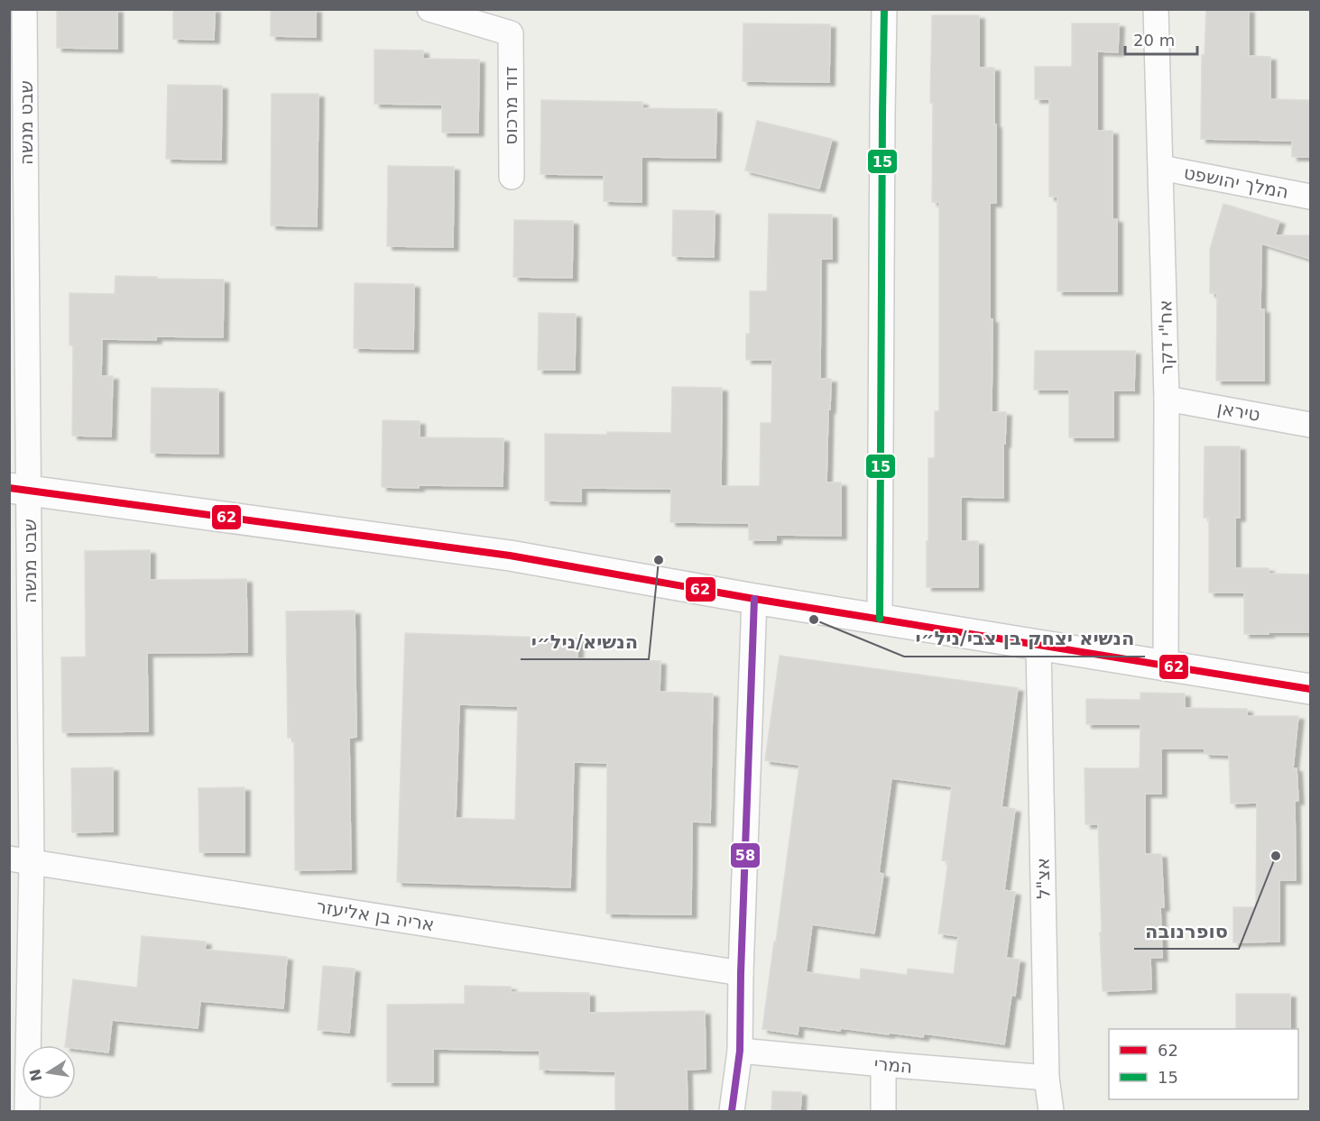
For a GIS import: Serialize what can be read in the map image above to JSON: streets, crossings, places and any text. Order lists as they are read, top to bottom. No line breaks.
{"streets":{"street":["דוד מרכוס","שבט מנשה","המלך יהושפט","אח\"י דקר","טיראן","אצ\"ל","אריה בן אליעזר","המרי"]},"crossings":[["שבט מנשה","אריה בן אליעזר"],["המלך יהושפט","אח\"י דקר"],["אח\"י דקר","טיראן"],["אצ\"ל","המרי"]],"places":["הנשיא/ניל״י","הנשיא יצחק בן צבי/ניל״י","סופרנובה"],"lines":["transit line 15","transit line 62","transit line 58"],"legend":["62","15"],"scale_bar":"20 m","north":"left"}
